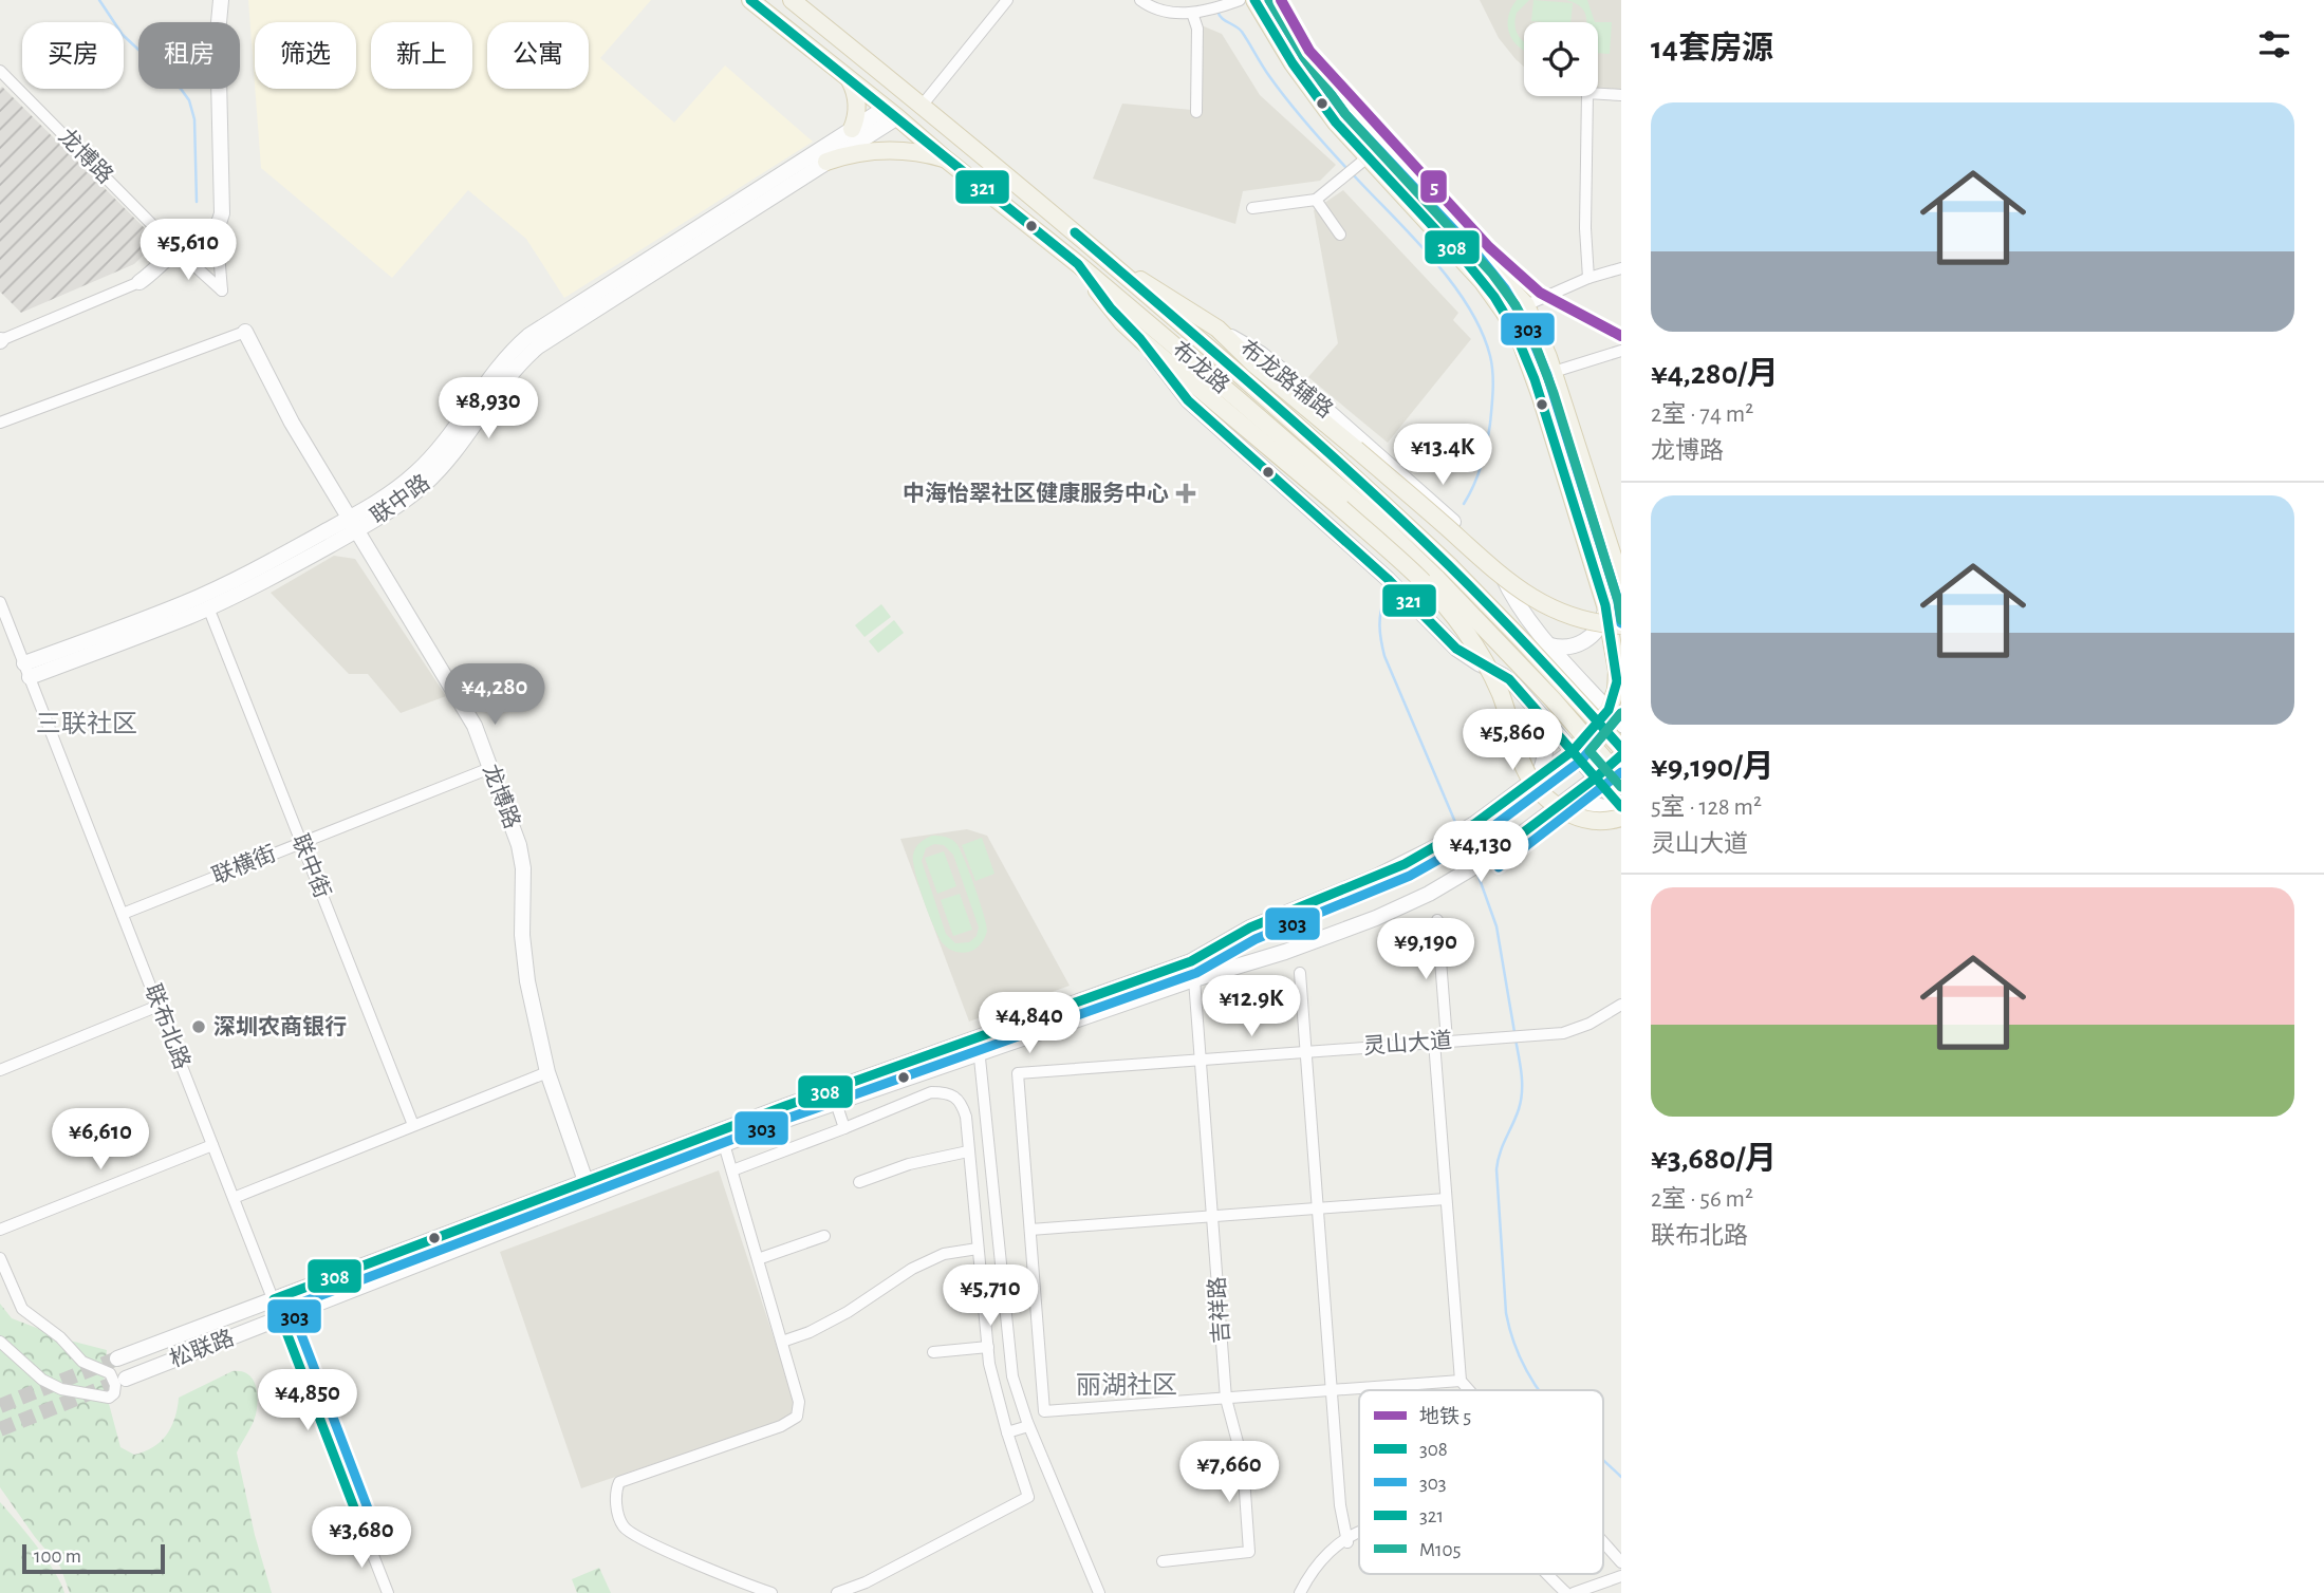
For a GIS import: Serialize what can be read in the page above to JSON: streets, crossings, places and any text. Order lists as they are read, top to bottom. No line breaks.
{"streets":{"main road":["布龙路"],"street":["龙博路","布龙路辅路","联中路","联横街","联中街","联布北路","灵山大道","吉祥路","松联路"]},"crossings":[["龙博路","联中路"],["龙博路","联横街"],["龙博路","松联路"],["布龙路","联中路"],["联中路","联中街"],["联中路","联布北路"],["联横街","联中街"],["联横街","联布北路"],["联布北路","松联路"],["灵山大道","吉祥路"],["吉祥路","松联路"]],"districts":["三联社区","丽湖社区"],"places":{"health":["中海怡翠社区健康服务中心"],"other":["深圳农商银行"]},"lines":["metro line 5","transit line 308","transit line 303","transit line 321","transit line M105"],"legend":["地铁 5","308","303","321","M105"],"scale_bar":"100 m","page":{"heading":"14套房源","chip":["买房","租房","筛选","新上","公寓"],"list":[{"name":"¥4,280/月","note":"2室 · 74 m² · 龙博路"},{"name":"¥9,190/月","note":"5室 · 128 m² · 灵山大道"},{"name":"¥3,680/月","note":"2室 · 56 m² · 联布北路"}],"price":["¥5,610","¥8,930","¥13.4K","¥4,280","¥5,860","¥4,130","¥9,190","¥12.9K","¥4,840","¥6,610","¥5,710","¥4,850","¥7,660","¥3,680"],"scale":"100 m"}}
